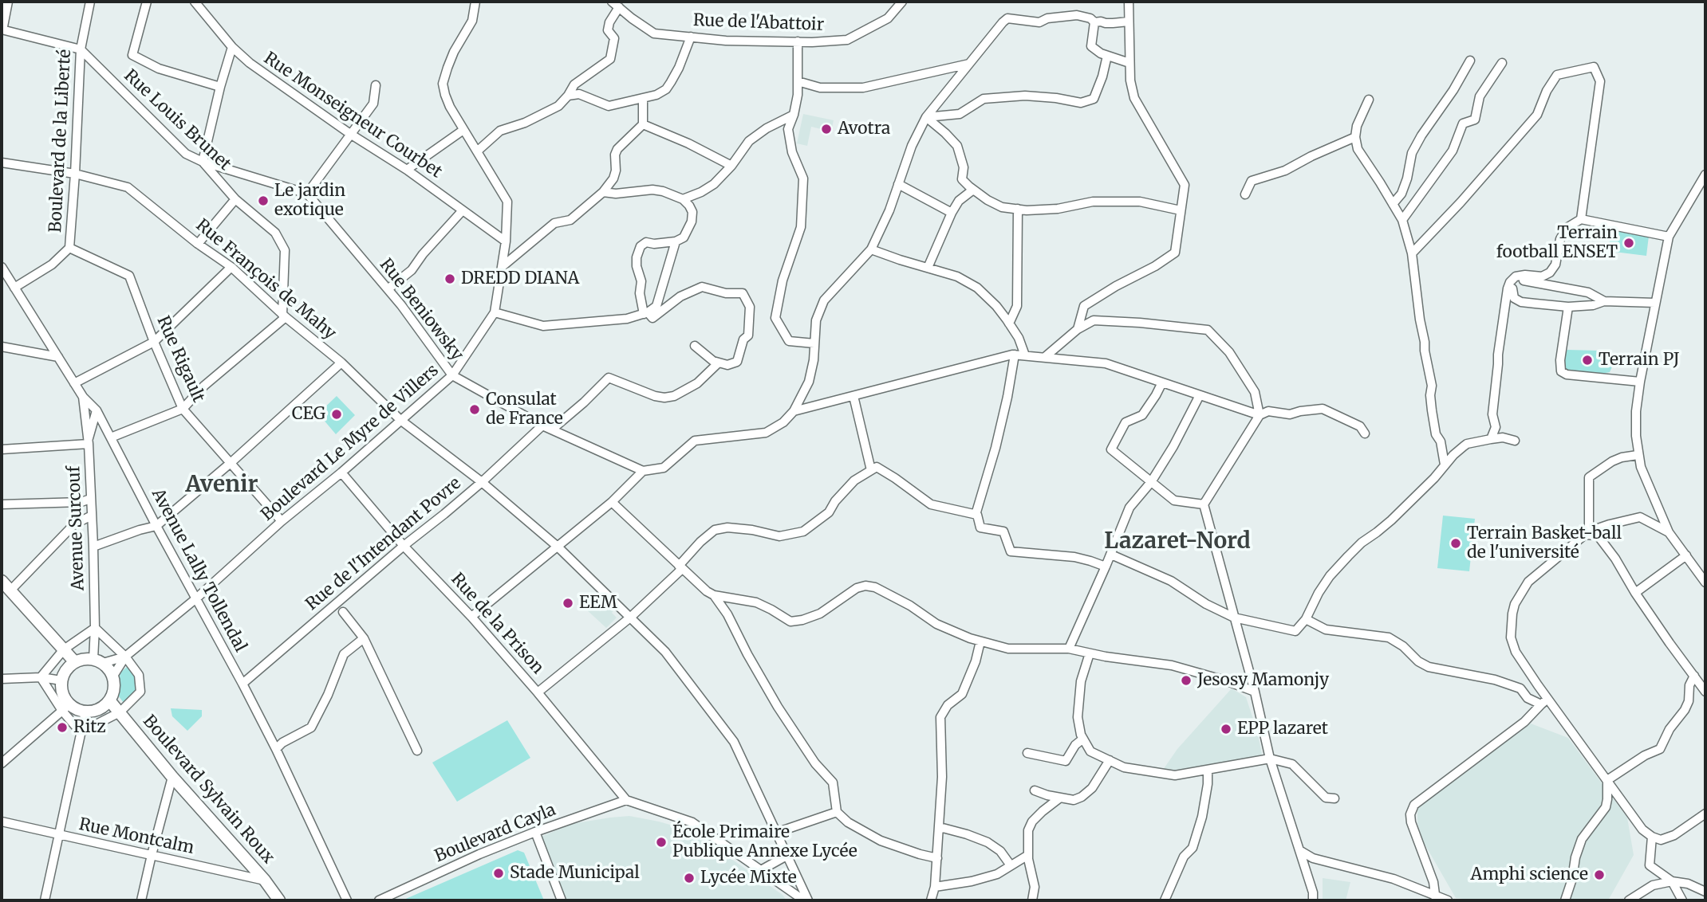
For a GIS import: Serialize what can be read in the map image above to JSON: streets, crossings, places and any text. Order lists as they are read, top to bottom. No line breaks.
{"streets":{"main road":["Boulevard Sylvain Roux"],"street":["Rue de l'Abattoir","Rue Monseigneur Courbet","Rue Louis Brunet","Boulevard de la Liberté","Rue François de Mahy","Rue Beniowsky","Rue Rigault","Boulevard Le Myre de Villers","Avenue Surcouf","Rue de l'Intendant Povre","Avenue Lally Tollendal","Rue de la Prison","Boulevard Cayla","Rue Montcalm"]},"crossings":[["Rue Monseigneur Courbet","Boulevard Le Myre de Villers"],["Rue Louis Brunet","Boulevard de la Liberté"],["Rue Louis Brunet","Rue François de Mahy"],["Boulevard de la Liberté","Rue François de Mahy"],["Boulevard de la Liberté","Rue Rigault"],["Boulevard de la Liberté","Avenue Lally Tollendal"],["Rue François de Mahy","Boulevard Le Myre de Villers"],["Rue François de Mahy","Rue de l'Intendant Povre"],["Rue Beniowsky","Boulevard Le Myre de Villers"],["Rue Beniowsky","Rue de l'Intendant Povre"],["Rue Rigault","Boulevard Le Myre de Villers"],["Boulevard Le Myre de Villers","Avenue Surcouf"],["Boulevard Le Myre de Villers","Avenue Lally Tollendal"],["Boulevard Le Myre de Villers","Rue de la Prison"],["Boulevard Le Myre de Villers","Boulevard Sylvain Roux"],["Avenue Surcouf","Avenue Lally Tollendal"],["Avenue Surcouf","Boulevard Sylvain Roux"],["Rue de l'Intendant Povre","Avenue Lally Tollendal"],["Rue de l'Intendant Povre","Rue de la Prison"],["Rue de la Prison","Boulevard Cayla"],["Boulevard Sylvain Roux","Rue Montcalm"]],"districts":["Avenir","Lazaret-Nord"],"places":["Avotra","Le jardin exotique","Terrain football ENSET","DREDD DIANA","Terrain PJ","Consulat de France","CEG","Terrain Basket-ball de l'université","EEM","Jesosy Mamonjy","Ritz","EPP lazaret","École Primaire Publique Annexe Lycée","Stade Municipal","Amphi science","Lycée Mixte"]}
